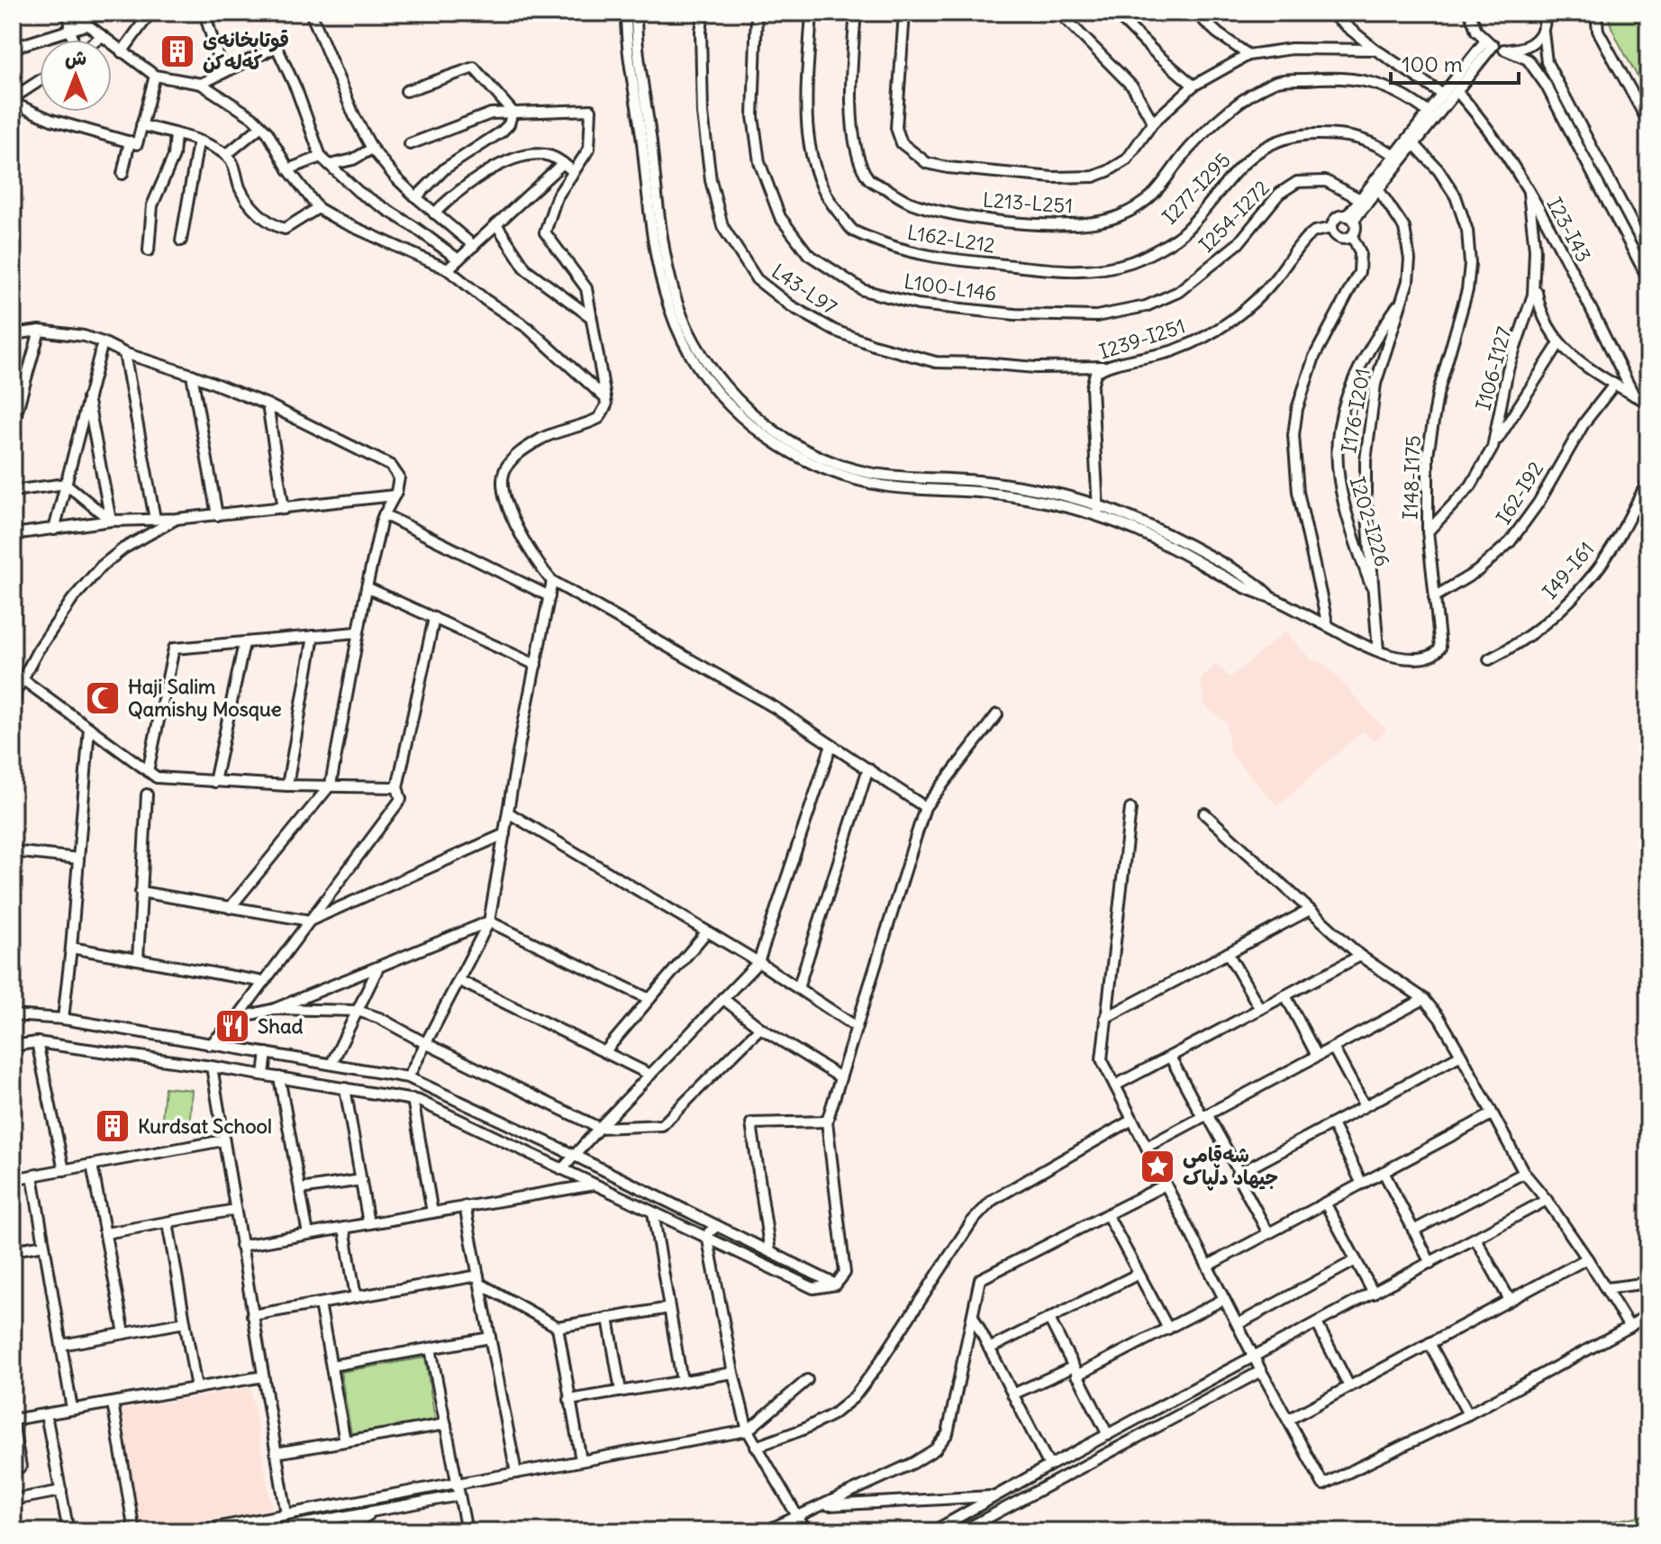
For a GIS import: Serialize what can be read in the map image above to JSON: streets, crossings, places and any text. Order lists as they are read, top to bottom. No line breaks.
{"streets":{"street":["I277-I295","L213-L251","I254-I272","I23-I43","L162-L212","L100-L146","L43-L97","I239-I251","I106-I127","I176-I201","I148-I175","I62-I92","I202-I226","I49-I61"]},"crossings":[["I277-I295","L162-L212"],["I254-I272","L100-L146"],["I23-I43","I106-I127"],["L43-L97","I239-I251"],["I239-I251","I148-I175"],["I106-I127","I148-I175"],["I176-I201","I148-I175"],["I176-I201","I202-I226"],["I148-I175","I62-I92"]],"places":{"building":["قوتابخانەی کەلەکن","Kurdsat School"],"mosque":["Haji Salim Qamishy Mosque"],"restaurant":["Shad"],"place":["شەقامی جیهاد دڵپاک"]},"scale_bar":"100 m","north":"top"}
